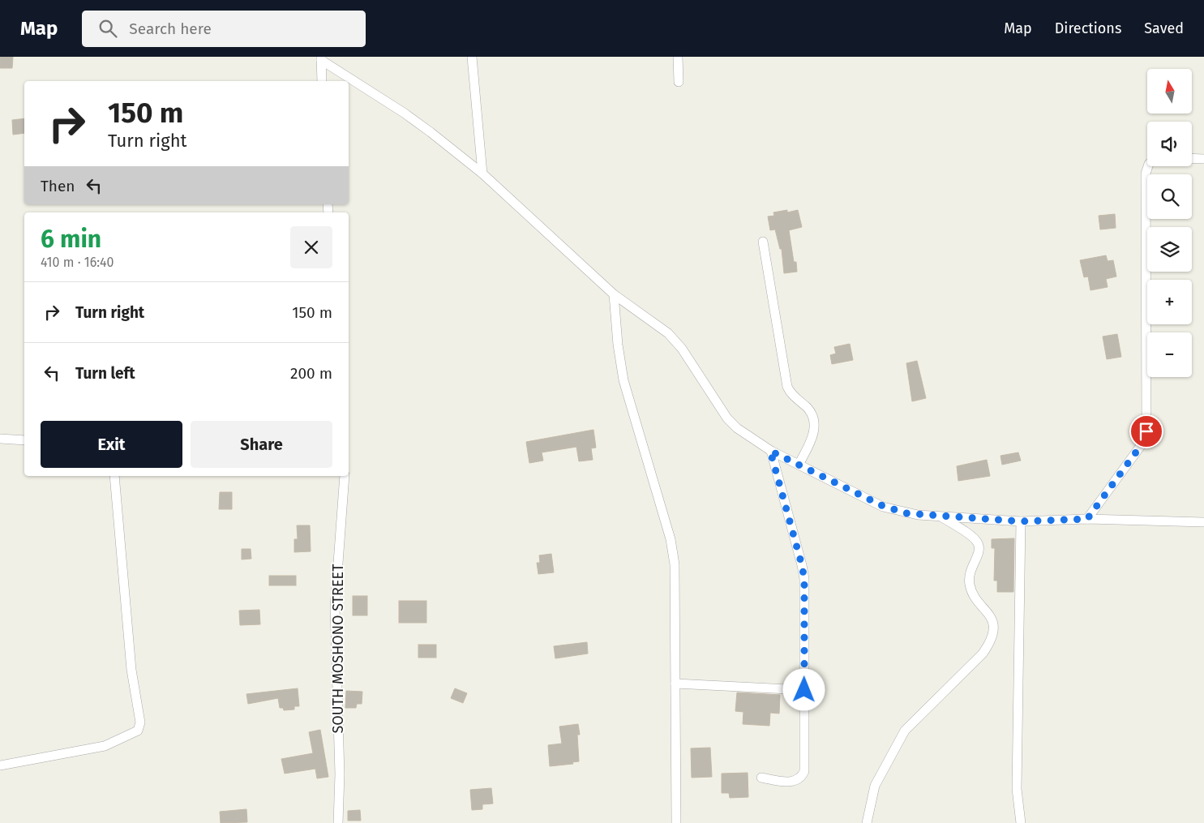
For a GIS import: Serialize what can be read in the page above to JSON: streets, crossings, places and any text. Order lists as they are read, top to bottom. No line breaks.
{"streets":{"street":["SOUTH MOSHONO STREET"]},"north":"top","page":{"header":"Map","search":"Search here","nav":["Map","Directions","Saved"],"map_buttons":["+","−"],"turn":["150 m","Turn right"],"then":"Then","heading":["6 min","410 m · 16:40"],"list":[{"name":"Turn right","value":"150 m"},{"name":"Turn left","value":"200 m"}],"buttons":["Exit","Share"]}}
